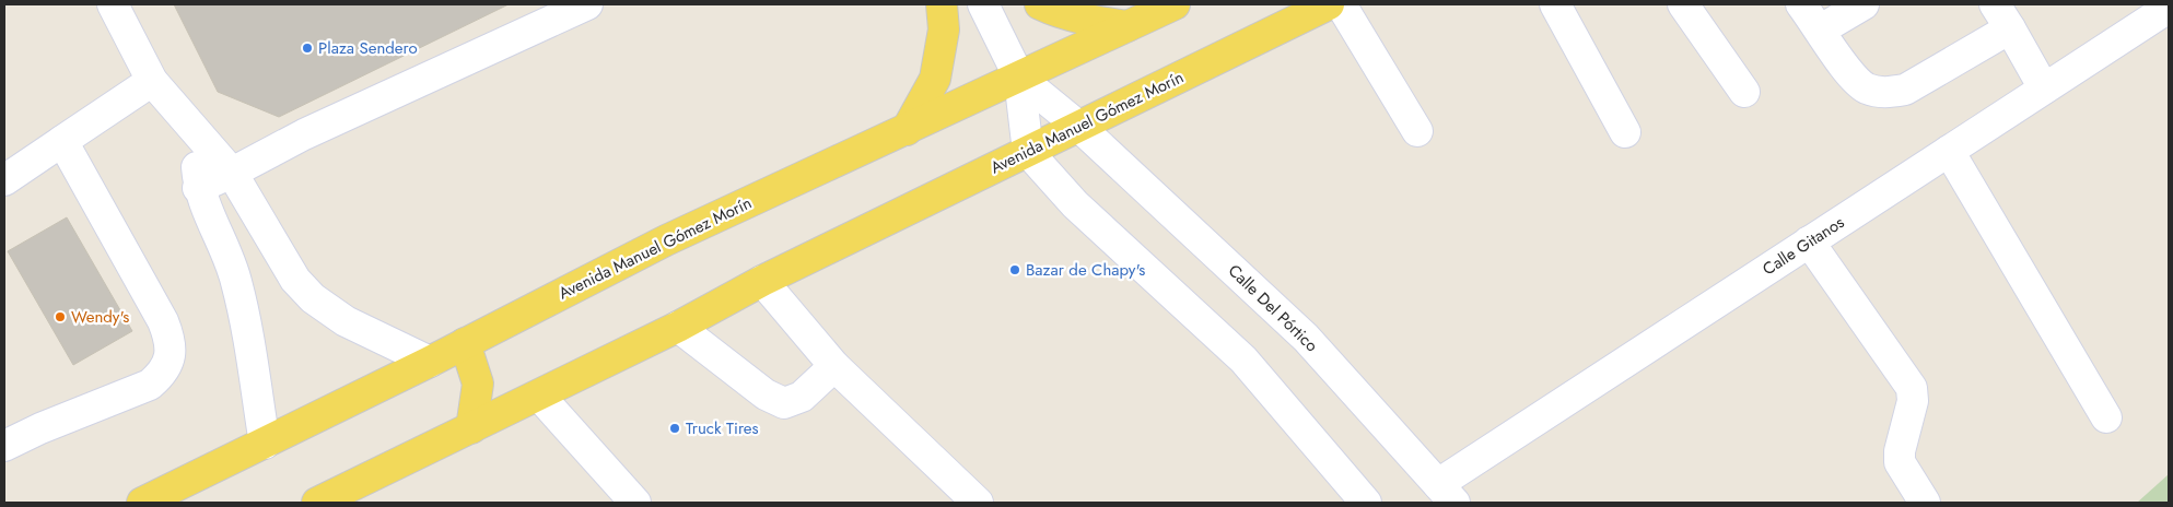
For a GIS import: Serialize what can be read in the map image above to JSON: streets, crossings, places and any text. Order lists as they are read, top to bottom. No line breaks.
{"streets":{"main road":["Avenida Manuel Gómez Morín"],"street":["Calle Gitanos","Calle Del Pórtico"]},"crossings":[["Avenida Manuel Gómez Morín","Calle Del Pórtico"],["Calle Gitanos","Calle Del Pórtico"]],"places":["Plaza Sendero","Bazar de Chapy's","Wendy's","Truck Tires"]}
